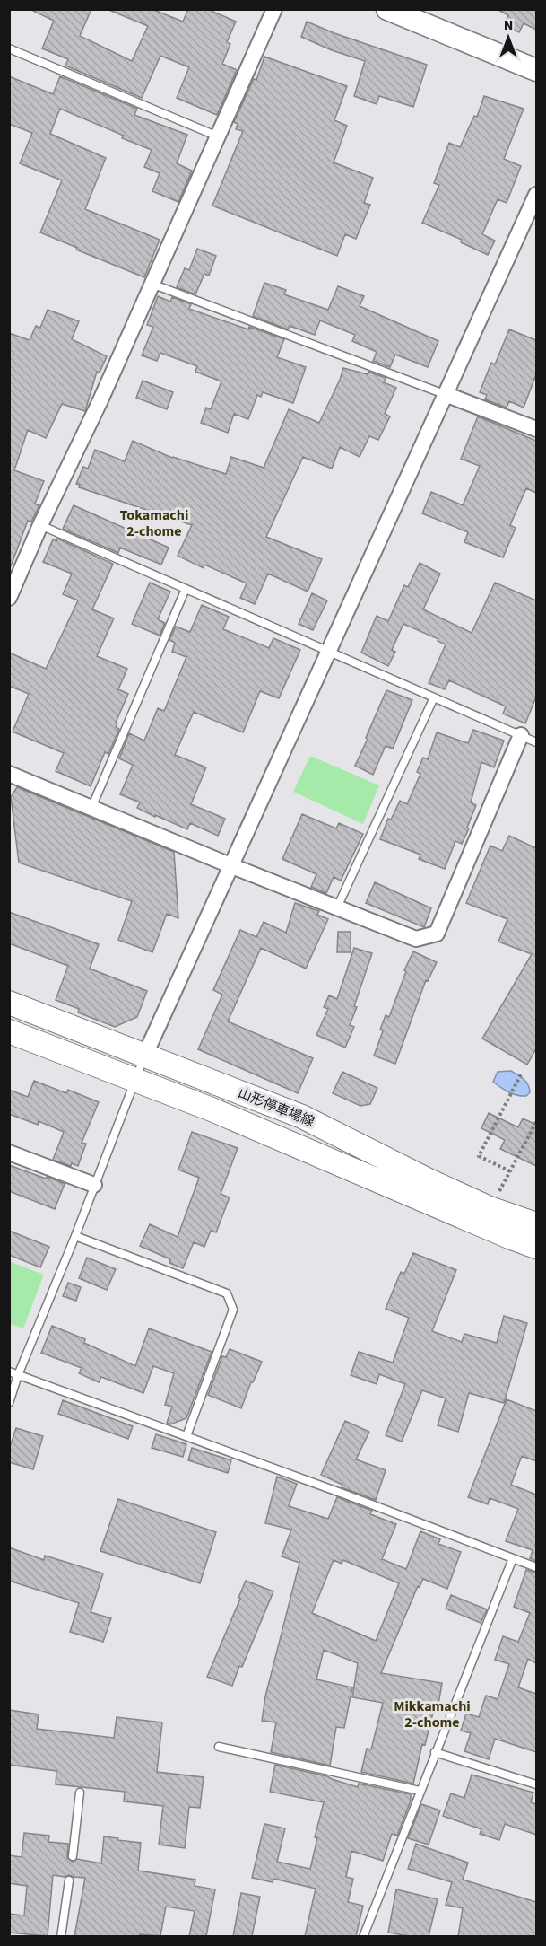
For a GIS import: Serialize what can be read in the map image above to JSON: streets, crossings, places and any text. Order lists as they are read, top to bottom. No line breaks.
{"streets":{"main road":["山形停車場線"]},"districts":["Tokamachi 2-chome","Mikkamachi 2-chome"],"north":"top"}
